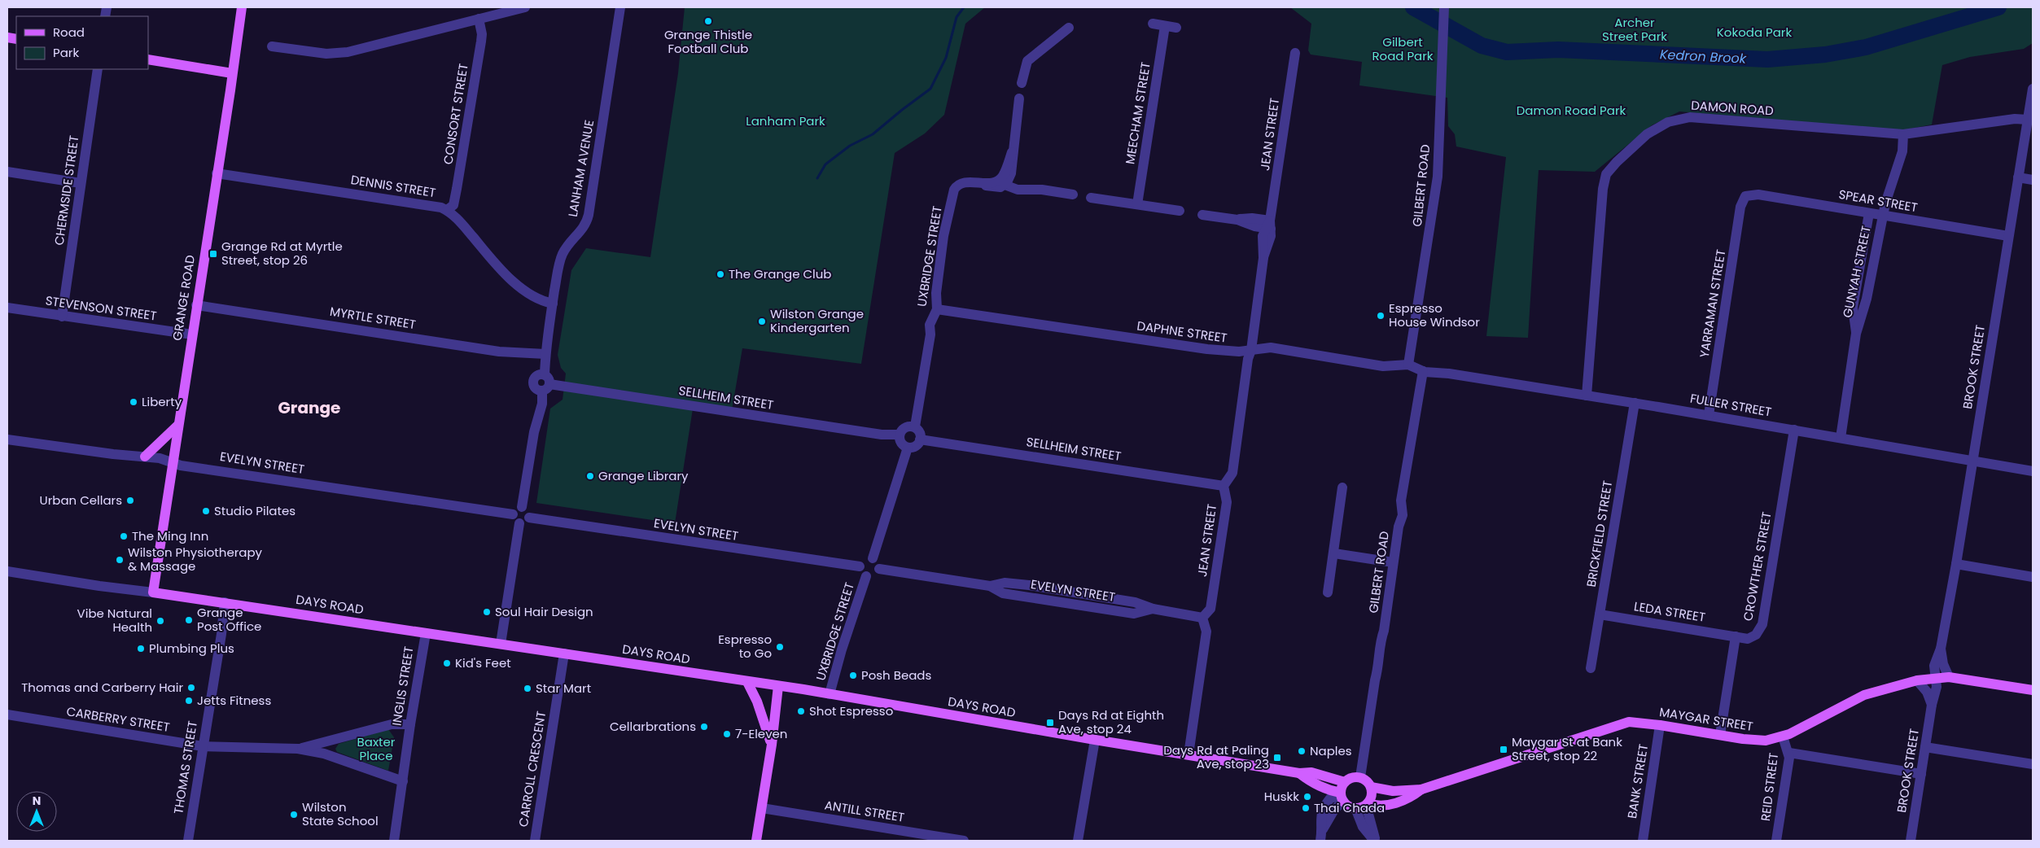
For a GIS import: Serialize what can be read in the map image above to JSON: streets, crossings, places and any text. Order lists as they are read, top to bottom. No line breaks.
{"streets":{"main road":["GRANGE ROAD","DAYS ROAD","MAYGAR STREET"],"street":["DAMON ROAD","MEECHAM STREET","CONSORT STREET","JEAN STREET","LANHAM AVENUE","GILBERT ROAD","DENNIS STREET","CHERMSIDE STREET","SPEAR STREET","UXBRIDGE STREET","GUNYAH STREET","YARRAMAN STREET","STEVENSON STREET","MYRTLE STREET","DAPHNE STREET","BROOK STREET","SELLHEIM STREET","FULLER STREET","EVELYN STREET","BRICKFIELD STREET","CROWTHER STREET","LEDA STREET","INGLIS STREET","CARBERRY STREET","THOMAS STREET","CARROLL CRESCENT","BANK STREET","REID STREET","ANTILL STREET"]},"crossings":[["DAMON ROAD","GUNYAH STREET"],["DAMON ROAD","BROOK STREET"],["DAMON ROAD","FULLER STREET"],["CONSORT STREET","DENNIS STREET"],["JEAN STREET","DAPHNE STREET"],["JEAN STREET","SELLHEIM STREET"],["JEAN STREET","EVELYN STREET"],["LANHAM AVENUE","DENNIS STREET"],["LANHAM AVENUE","MYRTLE STREET"],["LANHAM AVENUE","SELLHEIM STREET"],["LANHAM AVENUE","EVELYN STREET"],["GILBERT ROAD","DAPHNE STREET"],["GILBERT ROAD","FULLER STREET"],["GILBERT ROAD","DAYS ROAD"],["GILBERT ROAD","MAYGAR STREET"],["DENNIS STREET","GRANGE ROAD"],["CHERMSIDE STREET","STEVENSON STREET"],["SPEAR STREET","GUNYAH STREET"],["SPEAR STREET","YARRAMAN STREET"],["SPEAR STREET","BROOK STREET"],["UXBRIDGE STREET","DAPHNE STREET"],["UXBRIDGE STREET","SELLHEIM STREET"],["UXBRIDGE STREET","EVELYN STREET"],["UXBRIDGE STREET","DAYS ROAD"],["GUNYAH STREET","FULLER STREET"],["GRANGE ROAD","STEVENSON STREET"],["GRANGE ROAD","MYRTLE STREET"],["GRANGE ROAD","EVELYN STREET"],["GRANGE ROAD","DAYS ROAD"],["YARRAMAN STREET","FULLER STREET"],["DAPHNE STREET","FULLER STREET"],["BROOK STREET","FULLER STREET"],["BROOK STREET","MAYGAR STREET"],["FULLER STREET","BRICKFIELD STREET"],["FULLER STREET","CROWTHER STREET"],["BRICKFIELD STREET","LEDA STREET"],["CROWTHER STREET","LEDA STREET"],["CROWTHER STREET","MAYGAR STREET"],["DAYS ROAD","INGLIS STREET"],["DAYS ROAD","MAYGAR STREET"],["DAYS ROAD","THOMAS STREET"],["DAYS ROAD","CARROLL CRESCENT"],["INGLIS STREET","CARBERRY STREET"],["CARBERRY STREET","THOMAS STREET"],["MAYGAR STREET","BANK STREET"],["MAYGAR STREET","REID STREET"]],"districts":["Grange"],"water":["Kedron Brook"],"parks":["Archer Street Park","Kokoda Park","Gilbert Road Park","Damon Road Park","Lanham Park","Baxter Place"],"places":{"other":["Grange Thistle Football Club","The Grange Club","Espresso House Windsor","Wilston Grange Kindergarten","Liberty","Grange Library","Urban Cellars","Studio Pilates","The Ming Inn","Wilston Physiotherapy & Massage","Soul Hair Design","Grange Post Office","Vibe Natural Health","Espresso to Go","Plumbing Plus","Kid's Feet","Posh Beads","Thomas and Carberry Hair","Star Mart","Jetts Fitness","Shot Espresso","Cellarbrations","7-Eleven","Naples","Huskk","Thai Chada","Wilston State School"],"transit":["Grange Rd at Myrtle Street, stop 26","Days Rd at Eighth Ave, stop 24","Maygar St at Bank Street, stop 22","Days Rd at Paling Ave, stop 23"]},"legend":["Road","Park"],"north":"top"}
